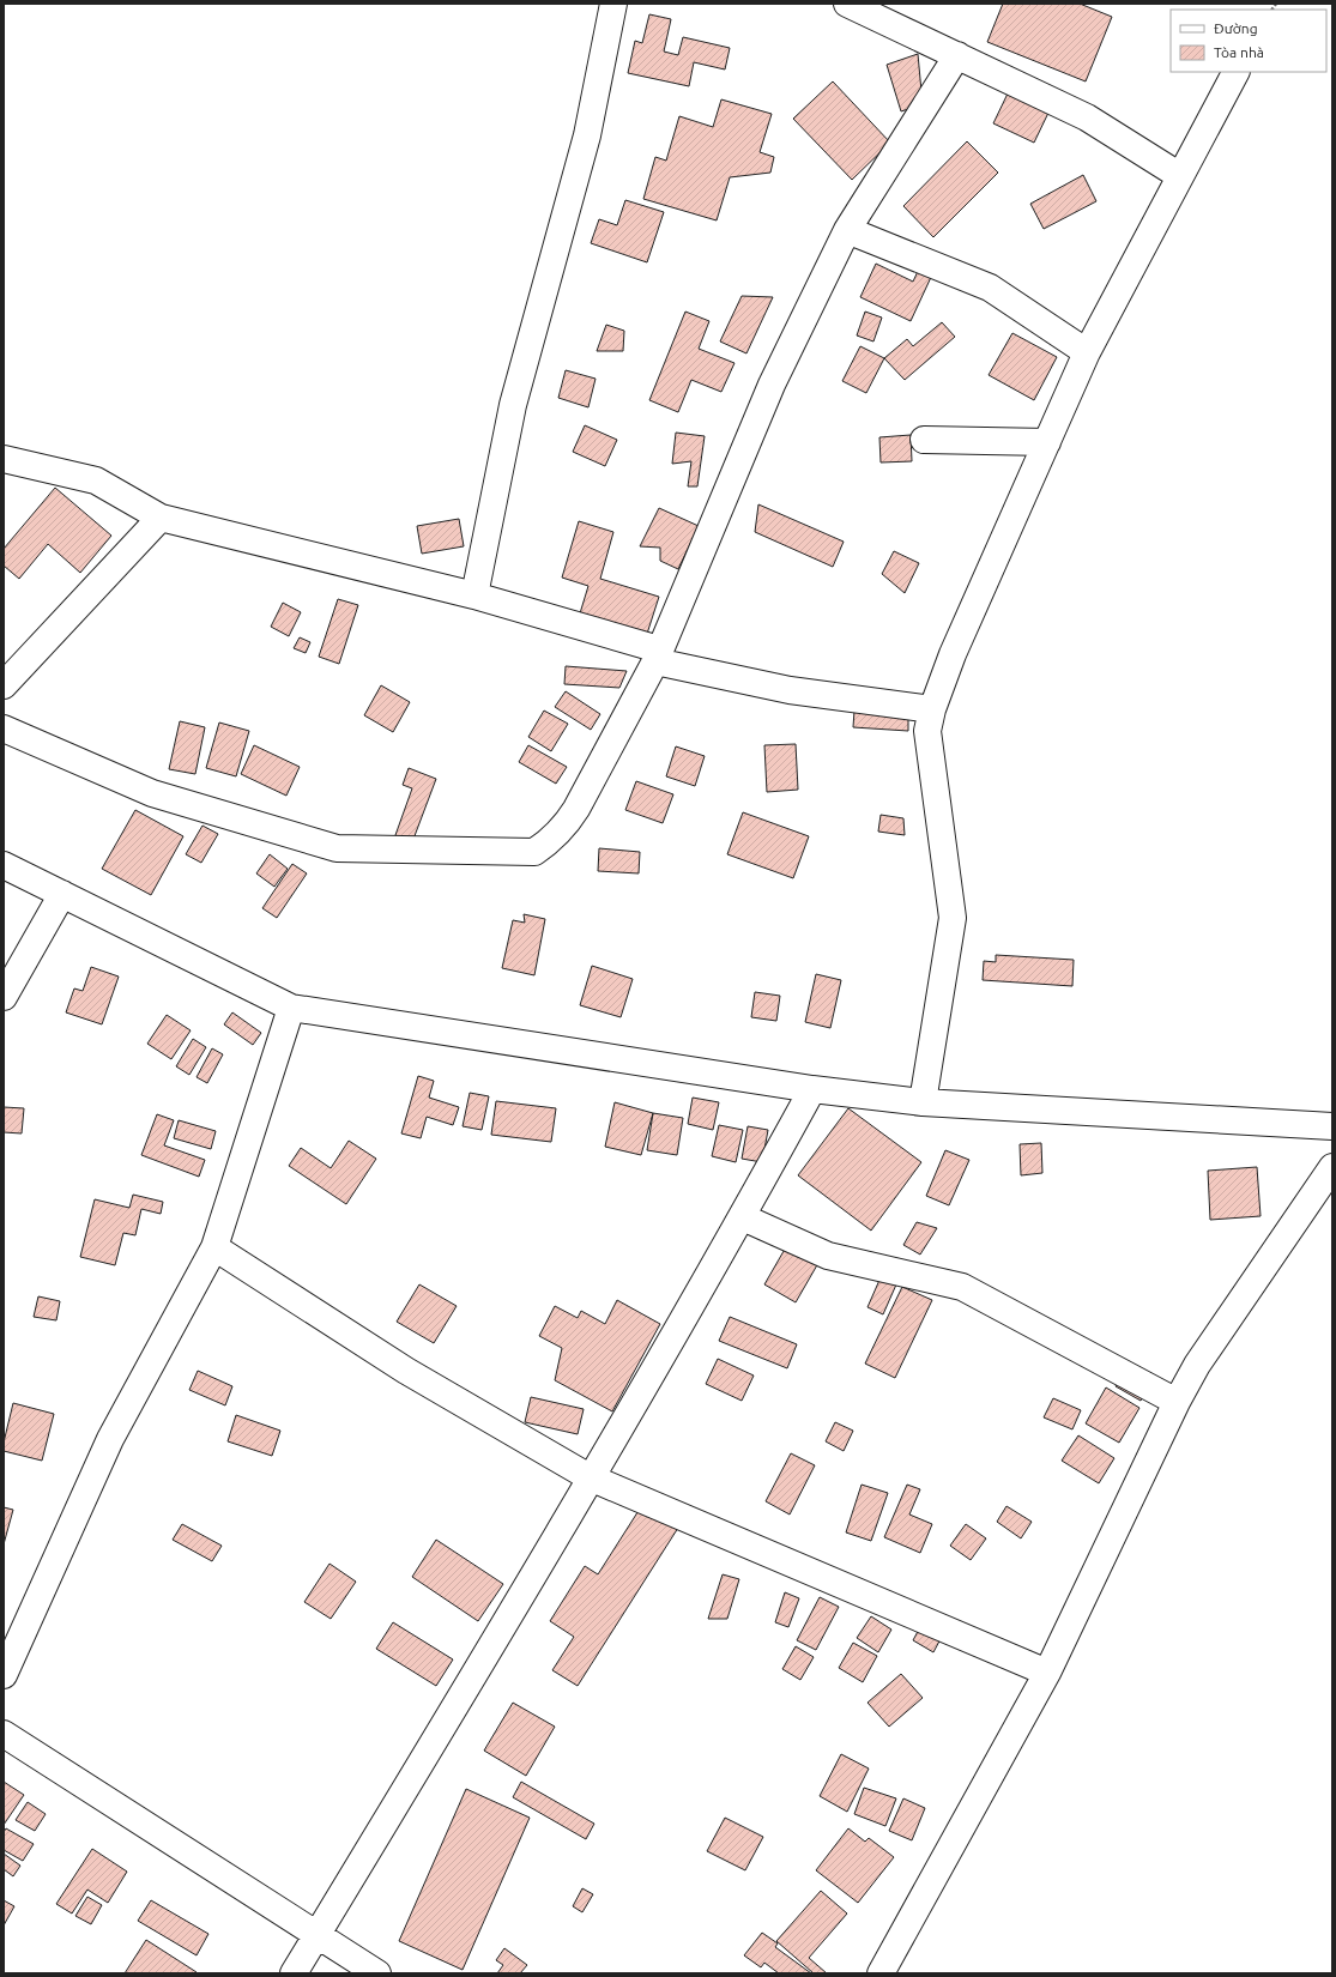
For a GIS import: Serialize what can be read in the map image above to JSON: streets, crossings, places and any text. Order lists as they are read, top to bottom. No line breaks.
{"legend":["Đường","Tòa nhà"]}
